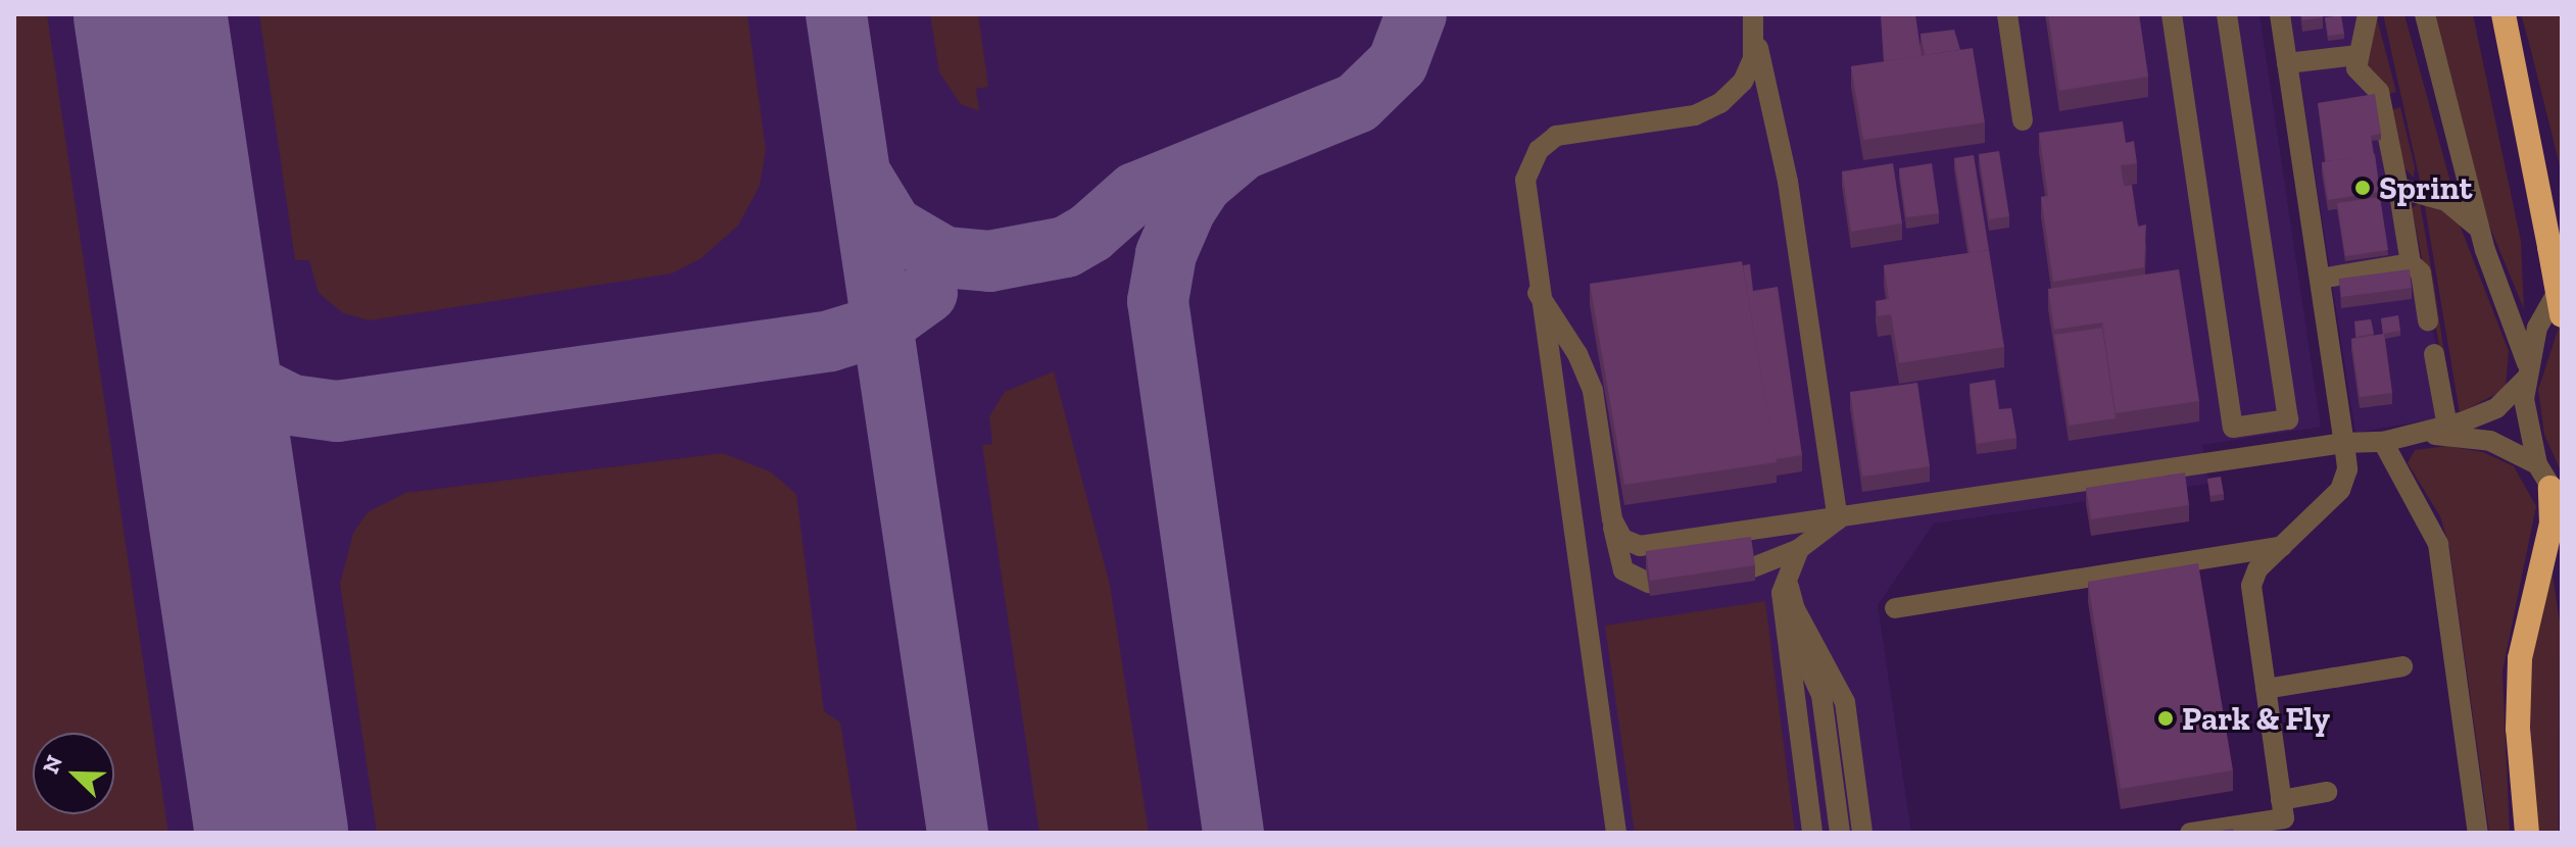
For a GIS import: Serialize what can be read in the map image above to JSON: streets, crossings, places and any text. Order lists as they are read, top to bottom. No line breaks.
{"places":["Sprint","Park & Fly"],"north":"top left"}
